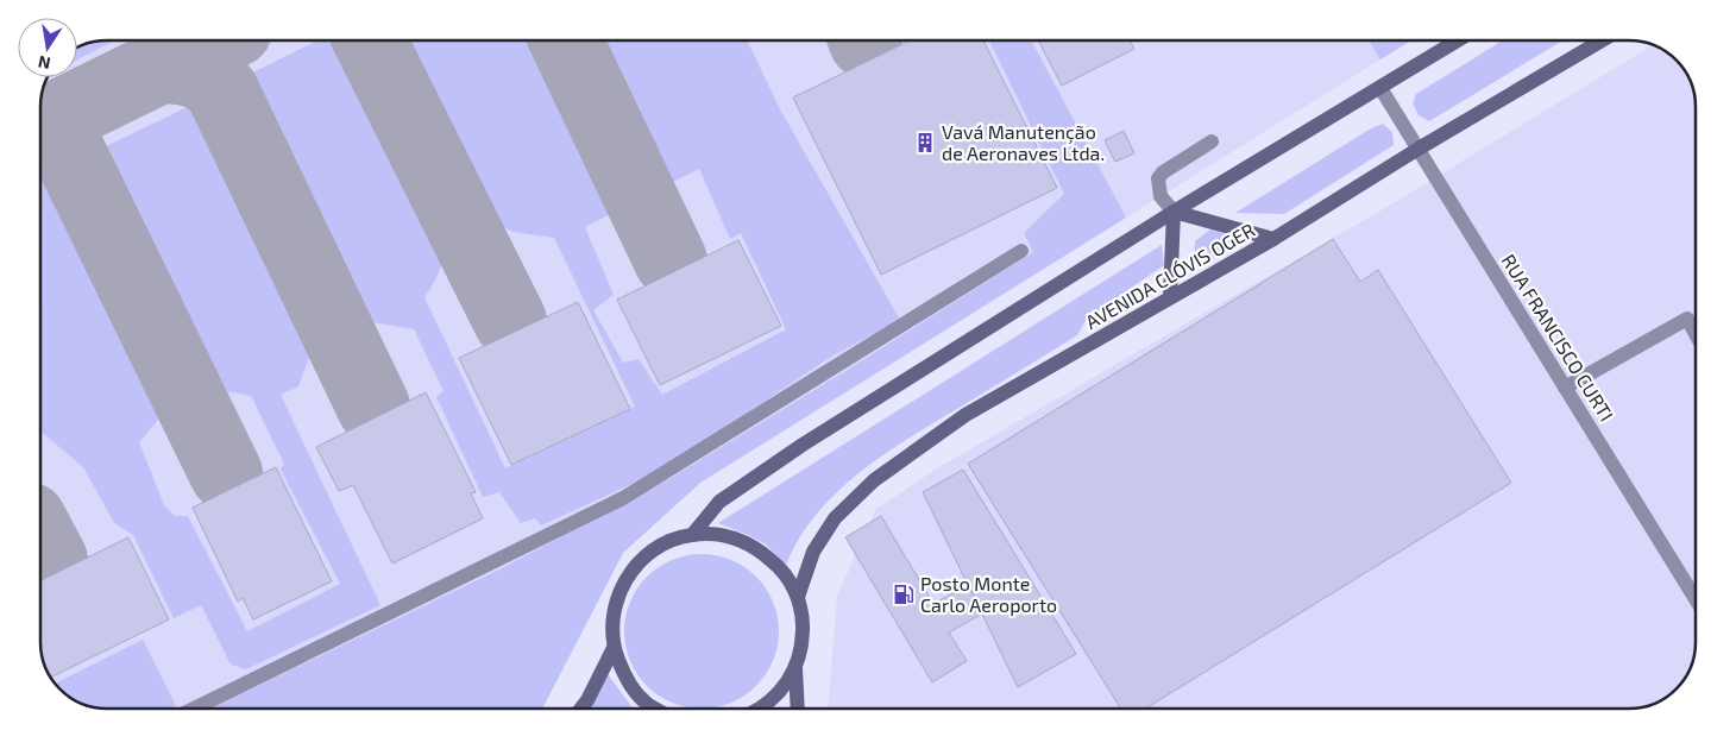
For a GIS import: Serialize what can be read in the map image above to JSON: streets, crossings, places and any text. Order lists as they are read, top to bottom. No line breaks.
{"streets":{"main road":["AVENIDA CLÓVIS OGER"],"street":["RUA FRANCISCO CURTI"]},"crossings":[["AVENIDA CLÓVIS OGER","RUA FRANCISCO CURTI"]],"places":{"building":["Vavá Manutenção de Aeronaves Ltda."],"fuel station":["Posto Monte Carlo Aeroporto"]},"north":"bottom"}
